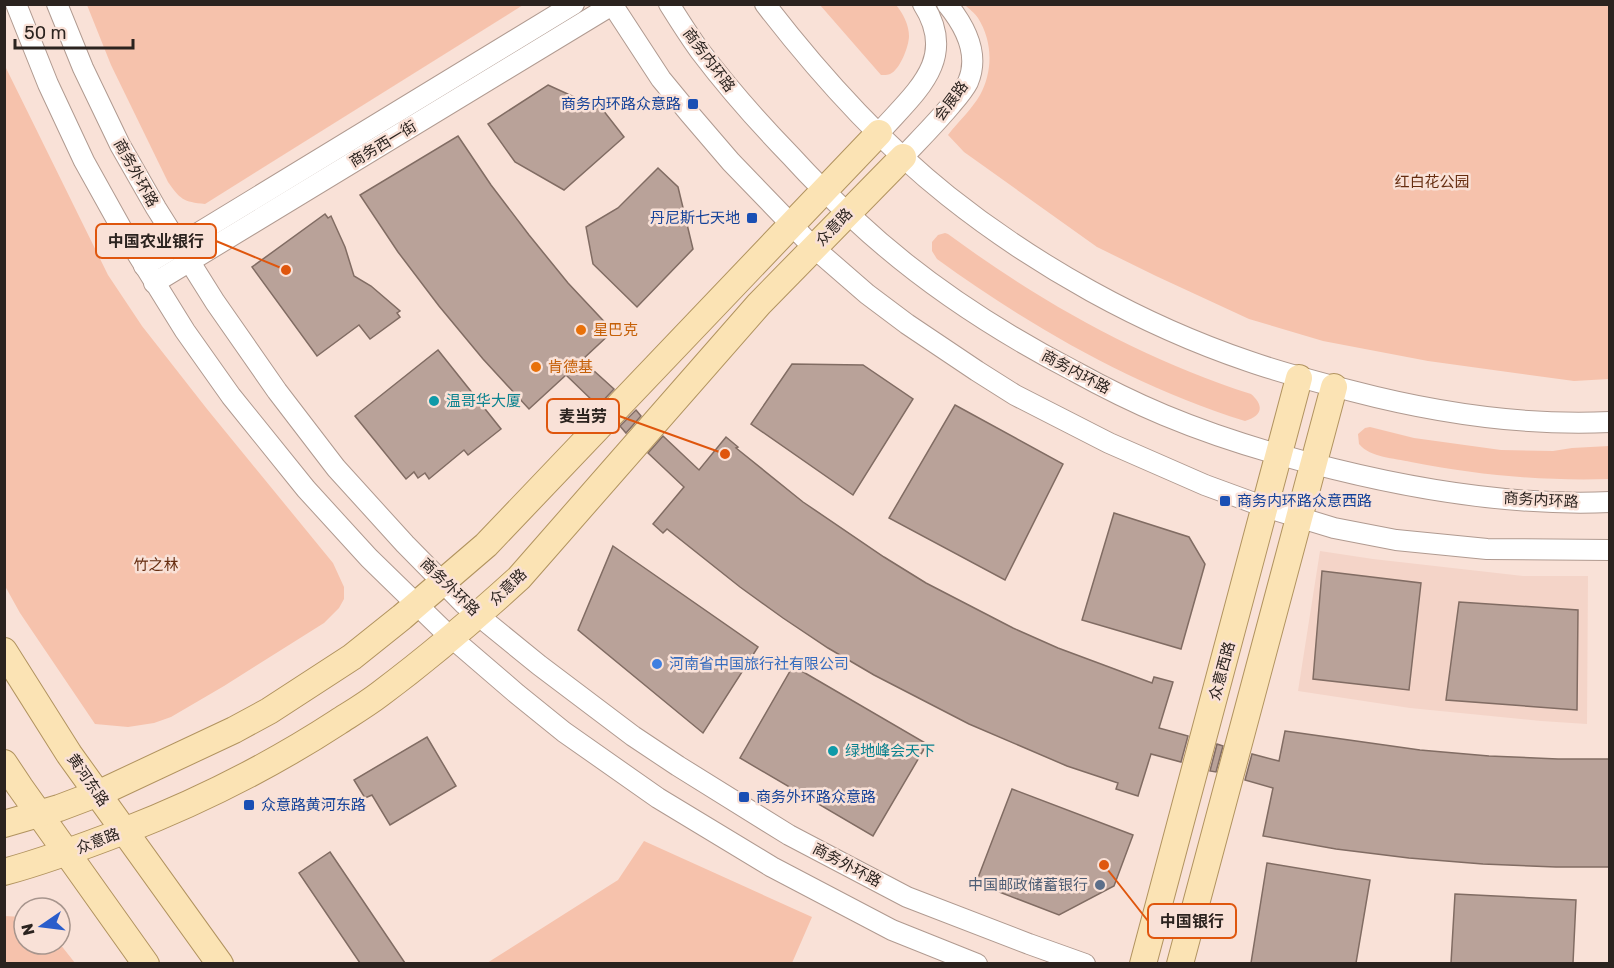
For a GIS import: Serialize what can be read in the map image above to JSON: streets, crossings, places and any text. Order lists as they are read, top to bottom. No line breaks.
{"streets":{"main road":["众意路","众意西路","黄河东路"],"street":["商务内环路","会展路","商务西一街","商务外环路"]},"crossings":[["商务内环路","众意路"],["商务内环路","众意西路"],["会展路","众意路"],["商务西一街","商务外环路"],["商务外环路","众意路"],["众意路","黄河东路"]],"parks":["红白花公园","竹之林"],"places":{"transit":["商务内环路众意路","丹尼斯七天地","商务内环路众意西路","商务外环路众意路","众意路黄河东路"],"other":["中国农业银行","星巴克","肯德基","温哥华大厦","麦当劳","河南省中国旅行社有限公司","绿地峰会天下","中国银行","中国邮政储蓄银行"]},"scale_bar":"50 m","north":"left"}
